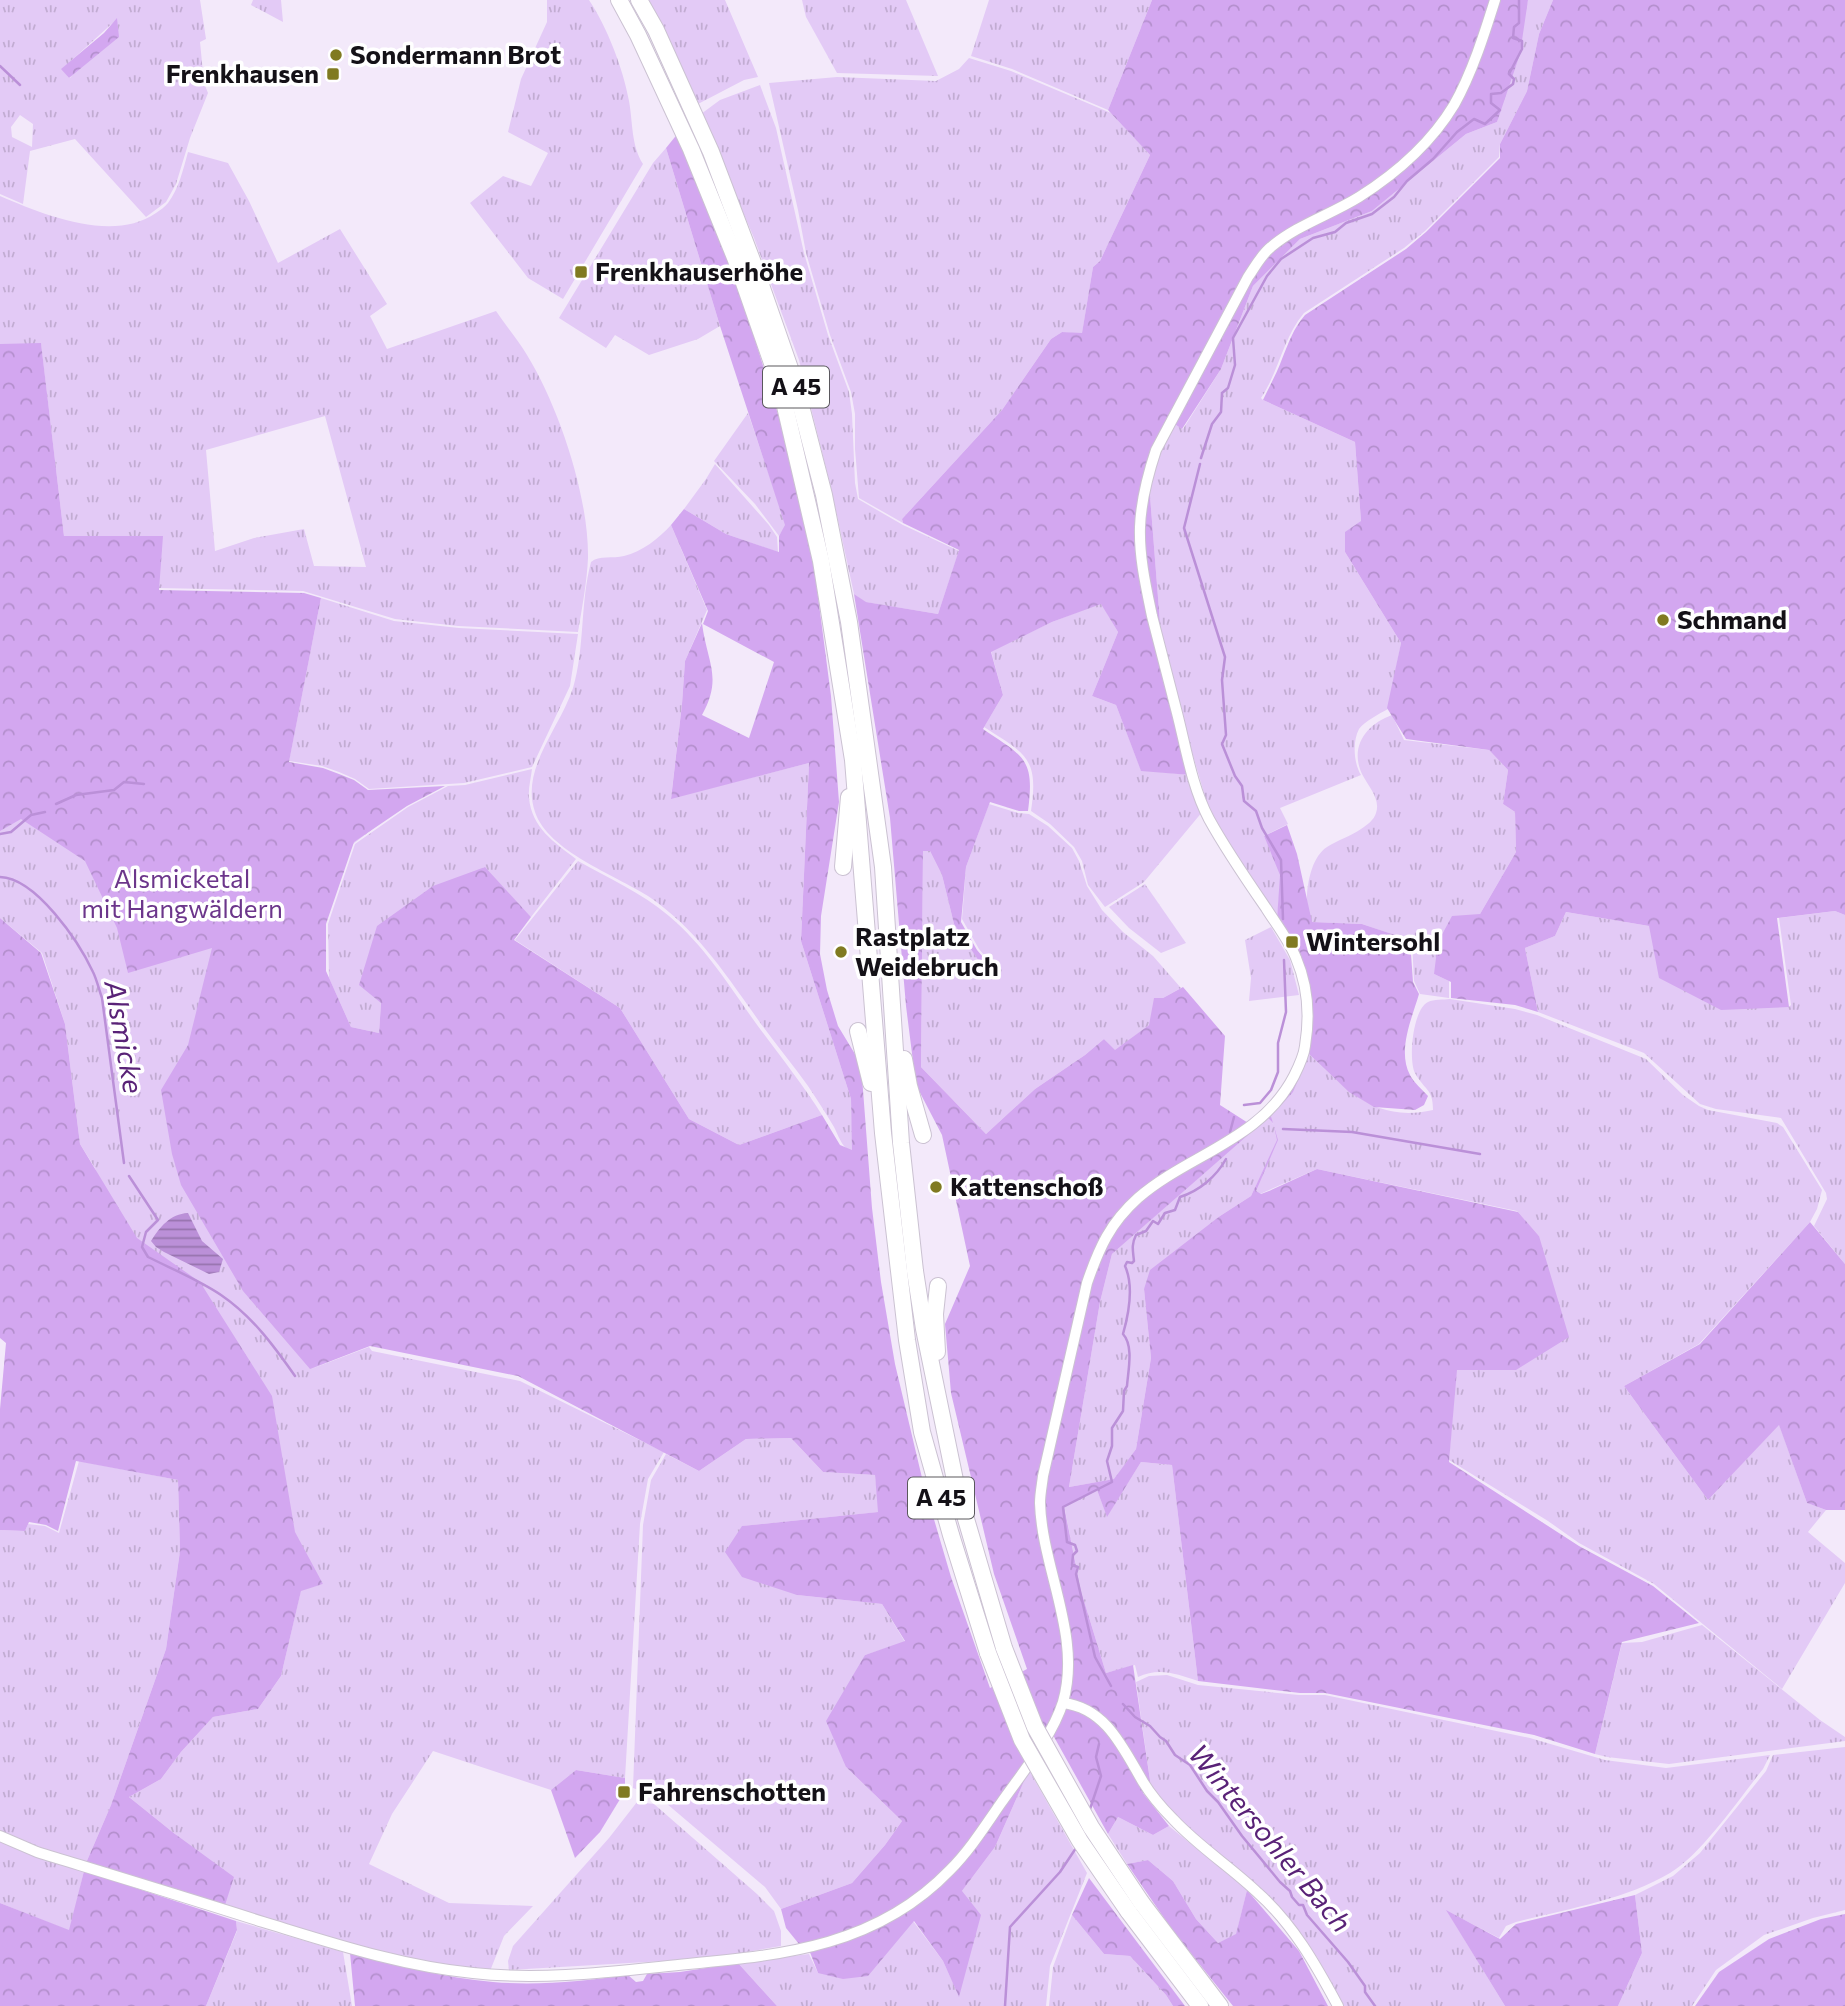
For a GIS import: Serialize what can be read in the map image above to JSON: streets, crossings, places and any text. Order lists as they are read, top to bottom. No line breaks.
{"streets":{"highway":["A 45"]},"water":["Alsmicke","Wintersohler Bach"],"parks":["Alsmicketal mit Hangwäldern"],"places":{"other":["Sondermann Brot","Schmand","Rastplatz Weidebruch","Kattenschoß"],"transit":["Frenkhausen","Frenkhauserhöhe","Wintersohl","Fahrenschotten"]}}
